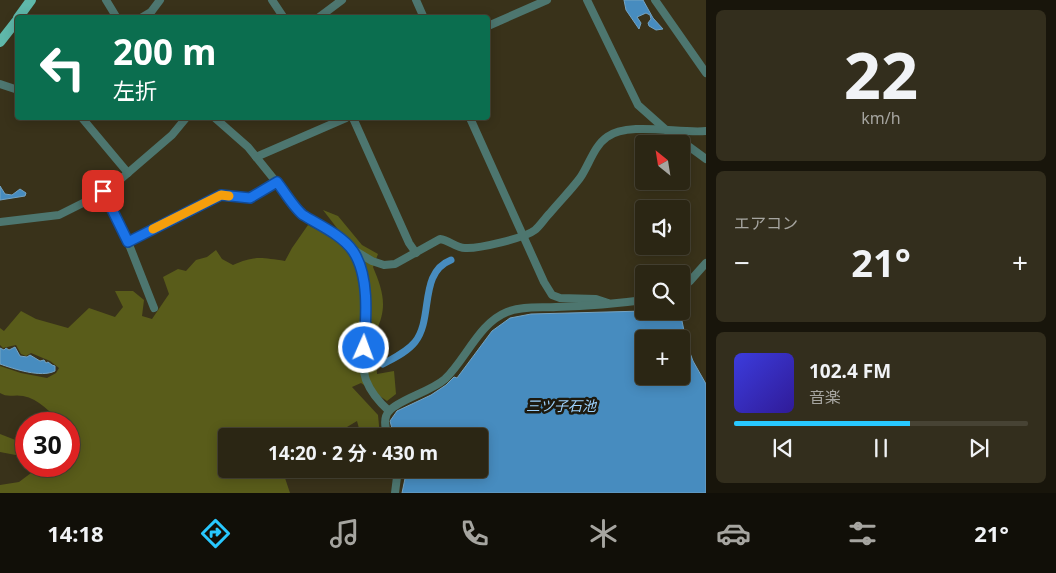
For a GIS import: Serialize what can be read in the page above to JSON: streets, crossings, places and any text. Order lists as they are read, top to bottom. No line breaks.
{"water":["三ツ子石池"],"north":"top left","page":{"tile":[["22","km/h"],"エアコン"],"turn":["200 m","左折"],"map_buttons":"+","heat":["−","21°","+"],"song":["102.4 FM","音楽"],"limit":"30","trip":"14:20 · 2 分 · 430 m","tabs":["14:18","21°"]}}
